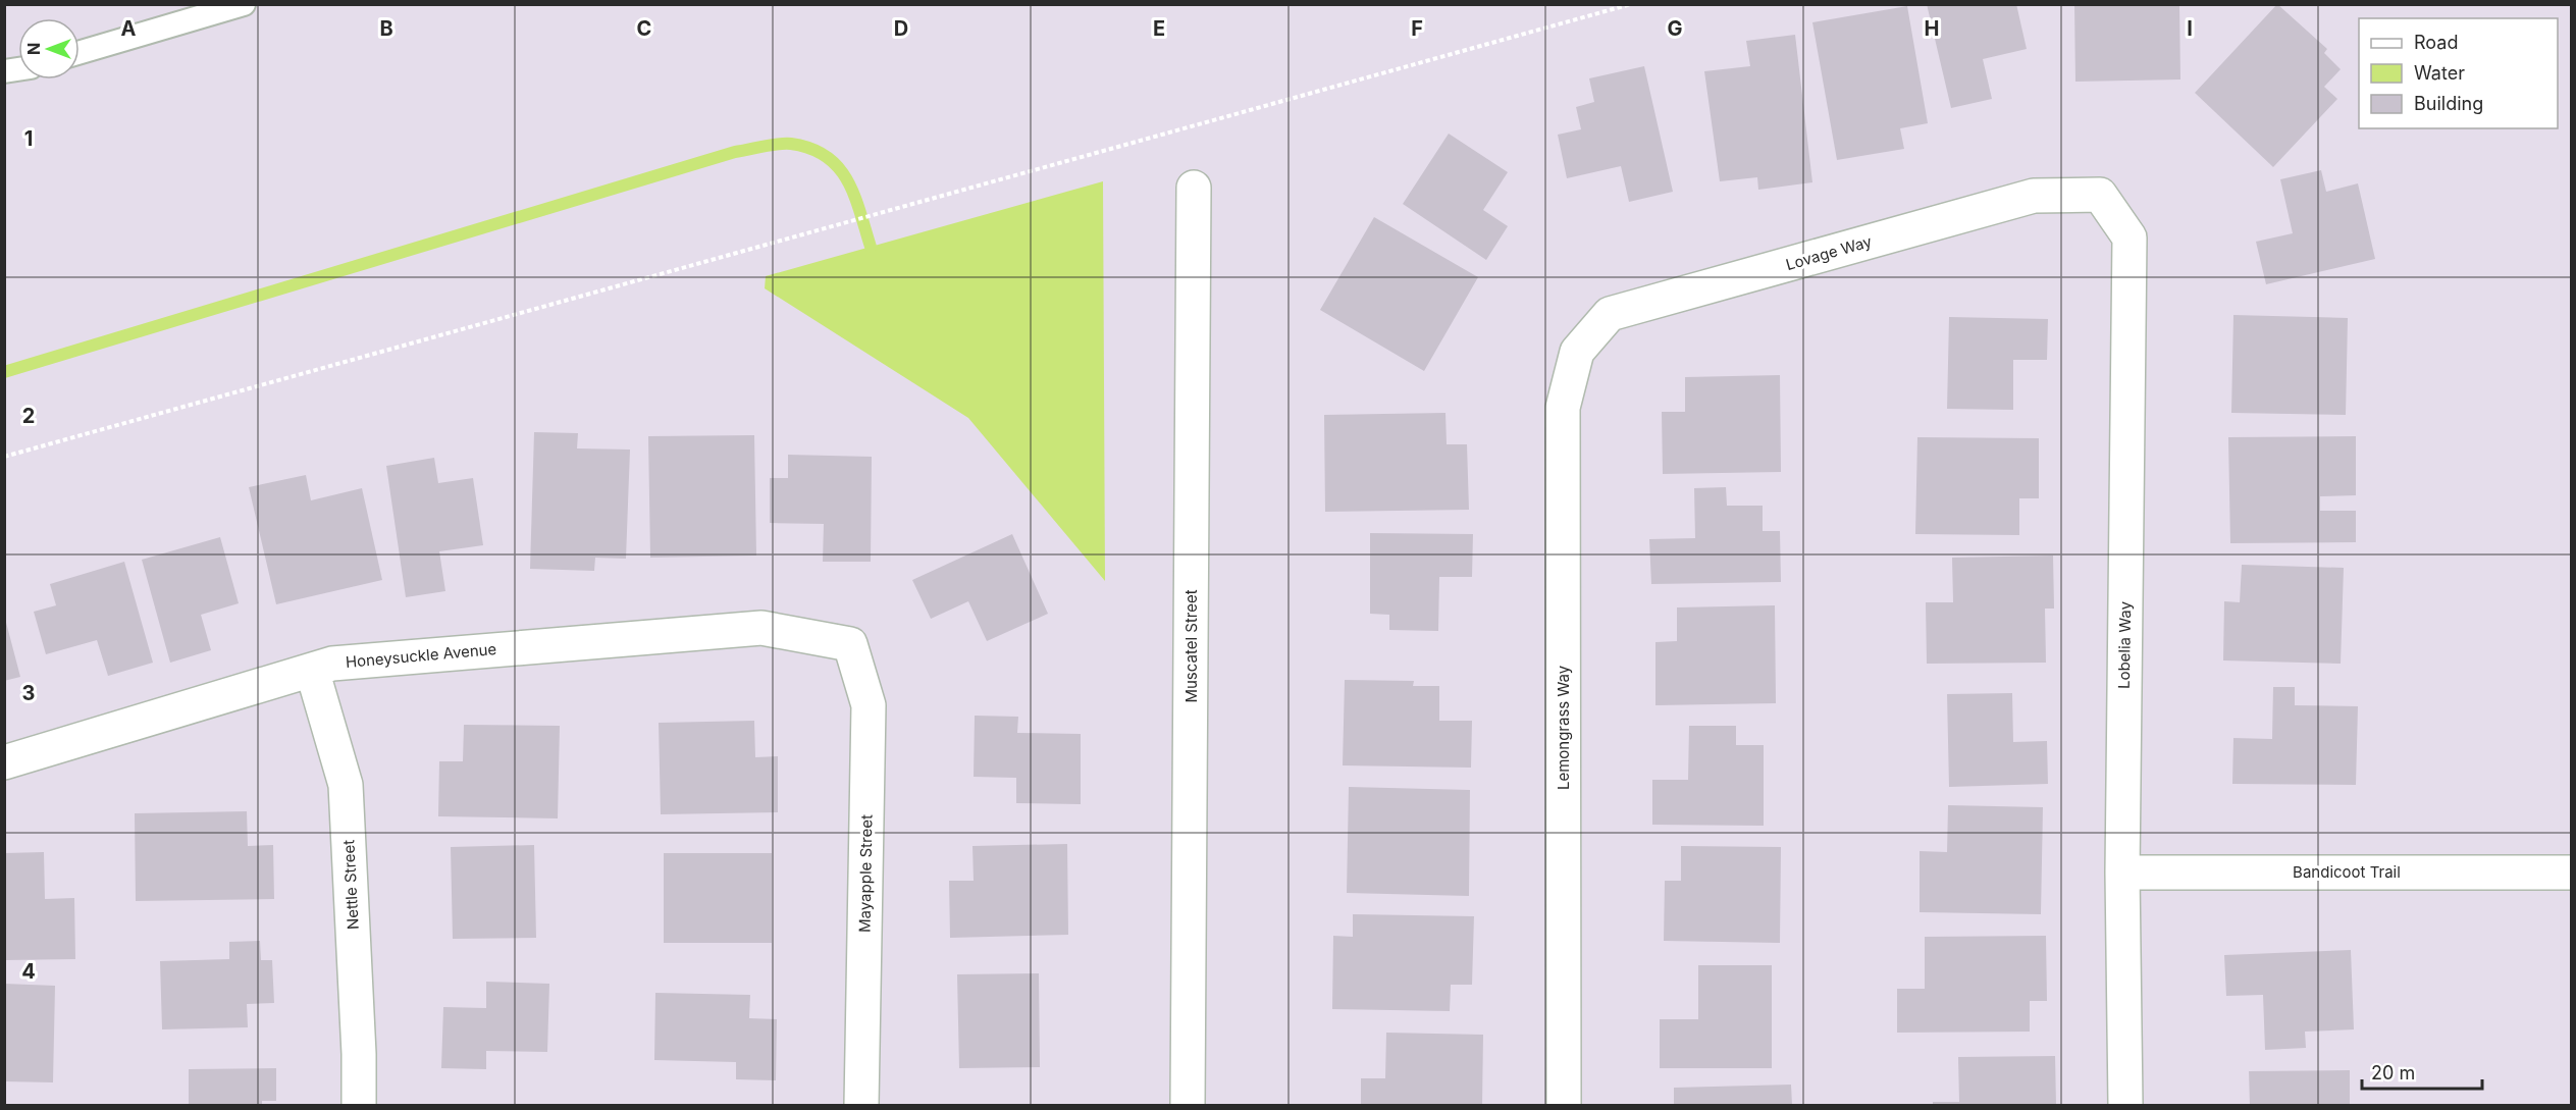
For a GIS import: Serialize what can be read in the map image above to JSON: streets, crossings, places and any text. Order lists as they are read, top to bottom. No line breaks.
{"streets":{"street":["Lovage Way","Lobelia Way","Muscatel Street","Honeysuckle Avenue","Lemongrass Way","Bandicoot Trail","Mayapple Street","Nettle Street"]},"crossings":[["Lovage Way","Lobelia Way"],["Lovage Way","Lemongrass Way"],["Lobelia Way","Bandicoot Trail"],["Honeysuckle Avenue","Mayapple Street"],["Honeysuckle Avenue","Nettle Street"]],"legend":["Road","Water","Building"],"scale_bar":"20 m","north":"left","grid":{"columns":["A","B","C","D","E","F","G","H","I"],"rows":["1","2","3","4"]}}
